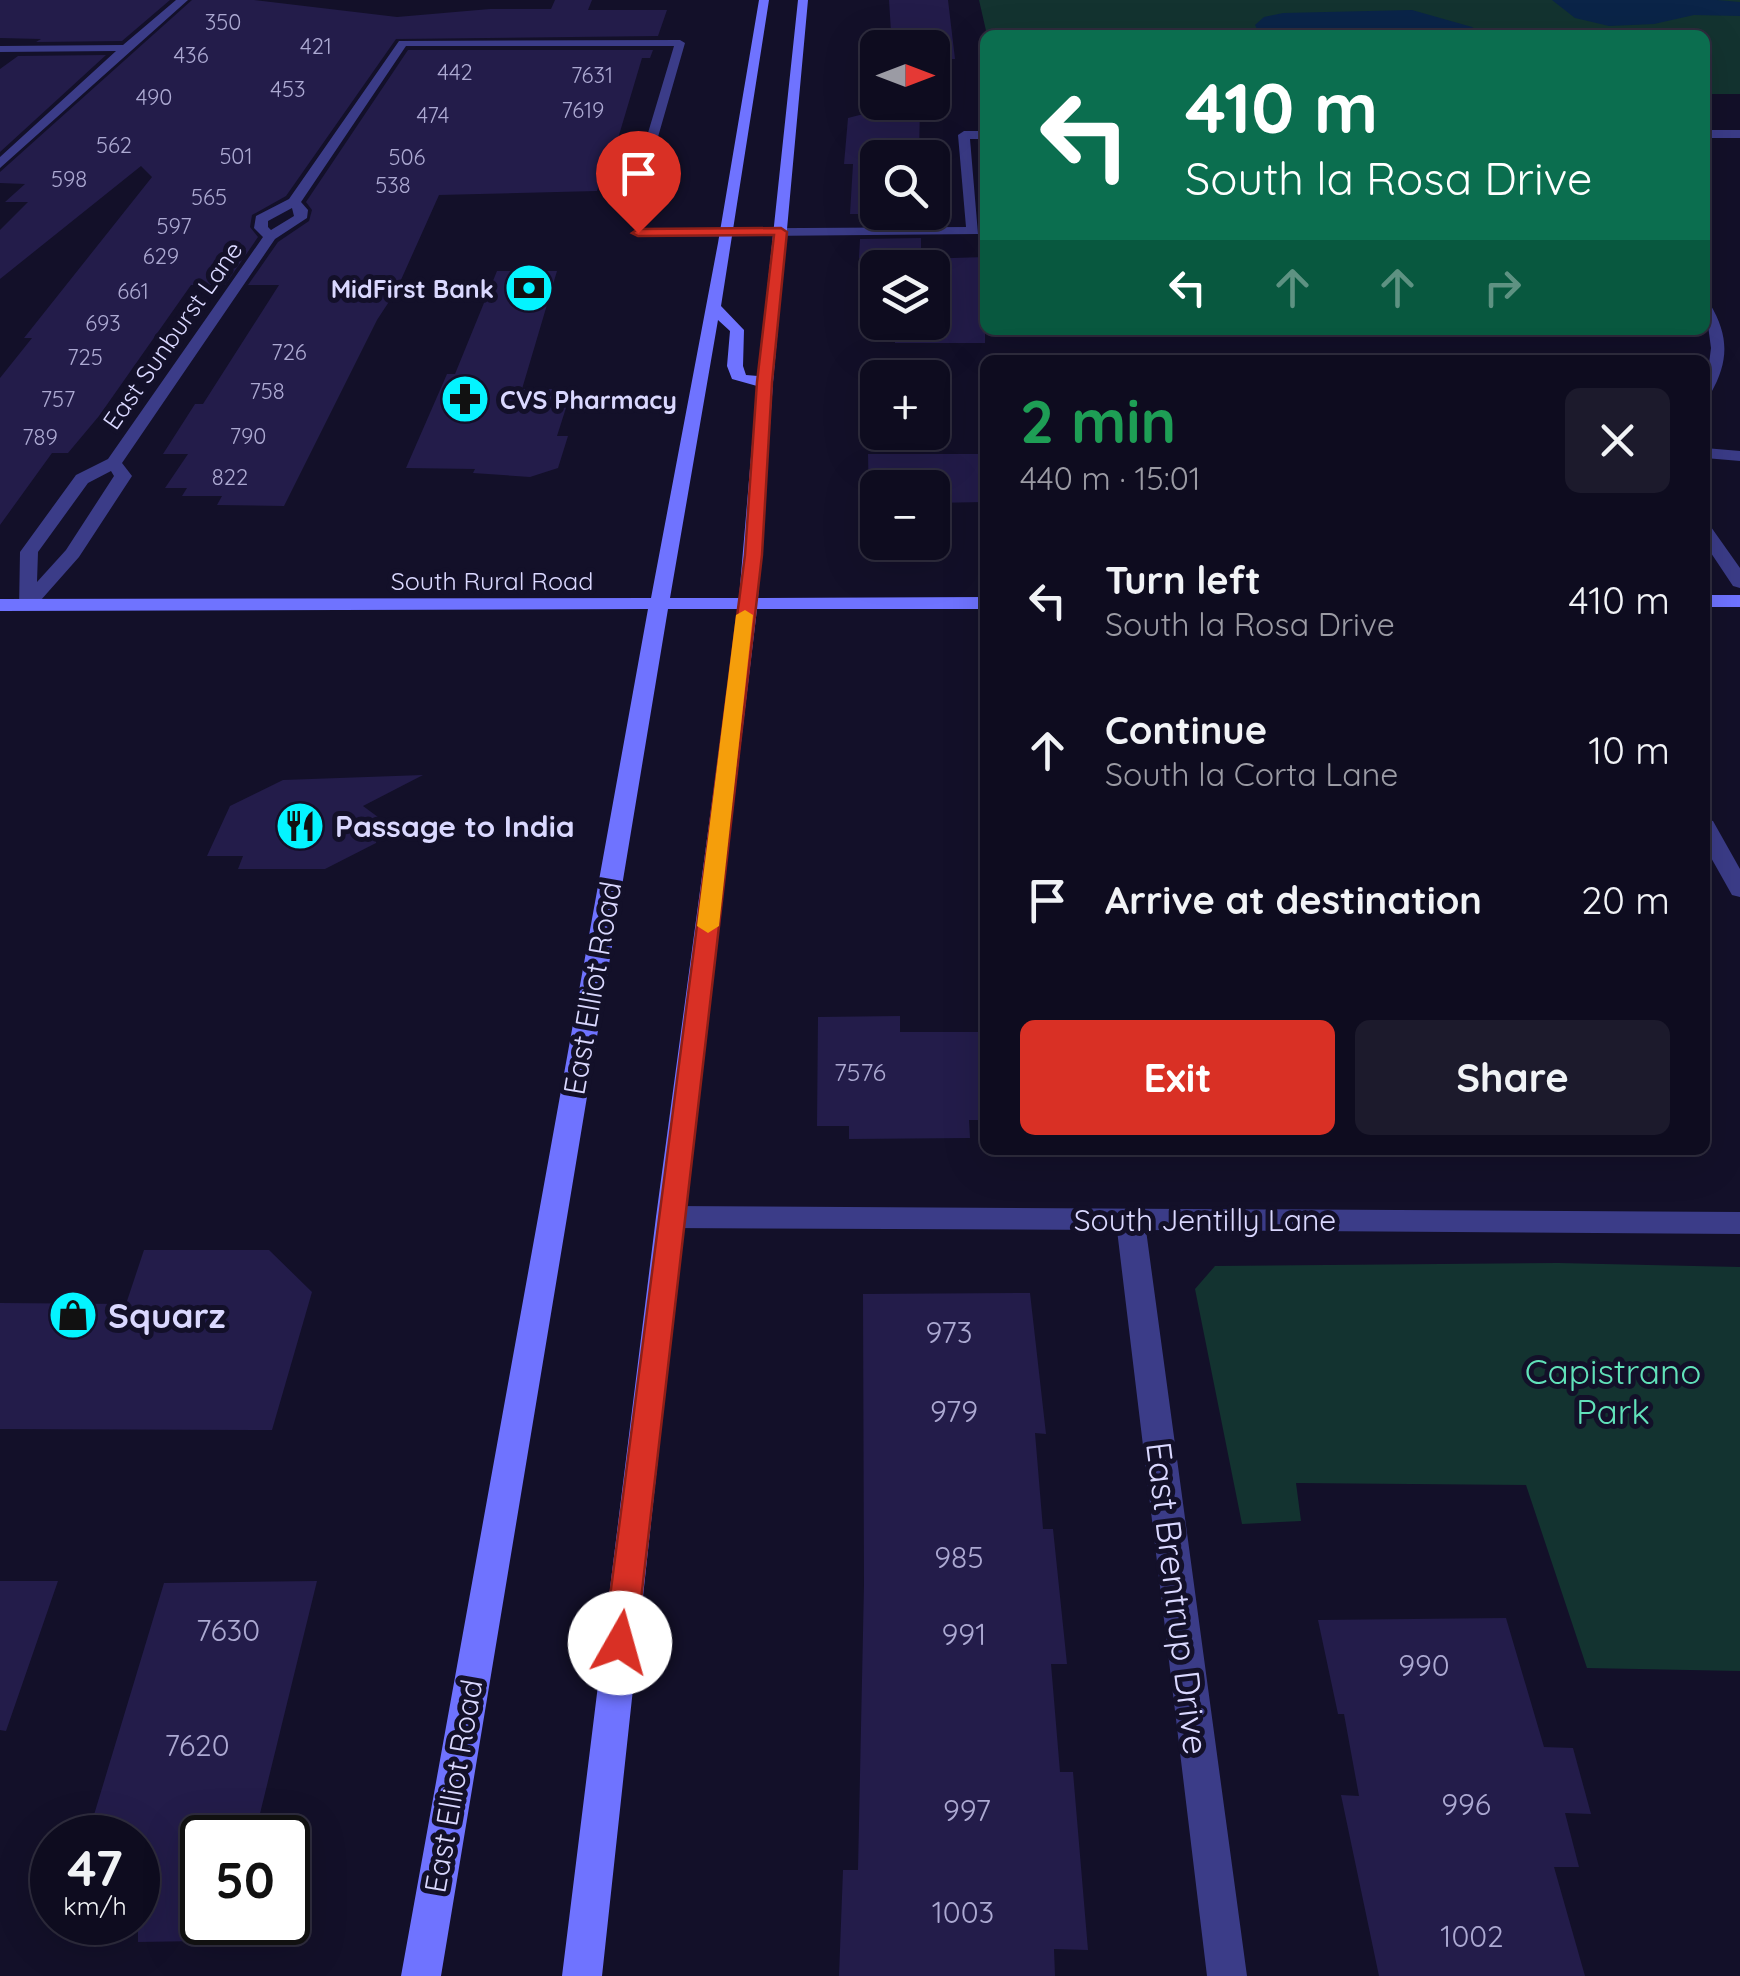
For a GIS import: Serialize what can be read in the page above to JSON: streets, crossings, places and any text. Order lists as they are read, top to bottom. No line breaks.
{"streets":{"main road":["South Rural Road","East Elliot Road"],"street":["East Sunburst Lane","South Jentilly Lane","East Brentrup Drive"]},"crossings":[["East Sunburst Lane","South Rural Road"],["East Sunburst Lane","East Elliot Road"],["South Rural Road","East Elliot Road"],["South Jentilly Lane","East Brentrup Drive"]],"parks":["Capistrano Park"],"places":{"bank":["MidFirst Bank"],"pharmacy":["CVS Pharmacy"],"restaurant":["Passage to India"],"shop":["Squarz"]},"house_numbers":["350","421","436","442","7631","453","490","7619","474","562","501","506","598","538","565","597","629","661","693","726","725","758","757","790","789","822","7576","973","979","985","7630","991","990","7620","996","997","1003","1002"],"north":"right","page":{"map_buttons":["+","−"],"turn":["410 m","South la Rosa Drive"],"heading":["2 min","440 m · 15:01"],"list":[{"name":"Turn left","note":"South la Rosa Drive","value":"410 m"},{"name":"Continue","note":"South la Corta Lane","value":"10 m"},{"name":"Arrive at destination","value":"20 m"}],"buttons":["Exit","Share"],"speed":"47 km/h","limit":"50"}}
